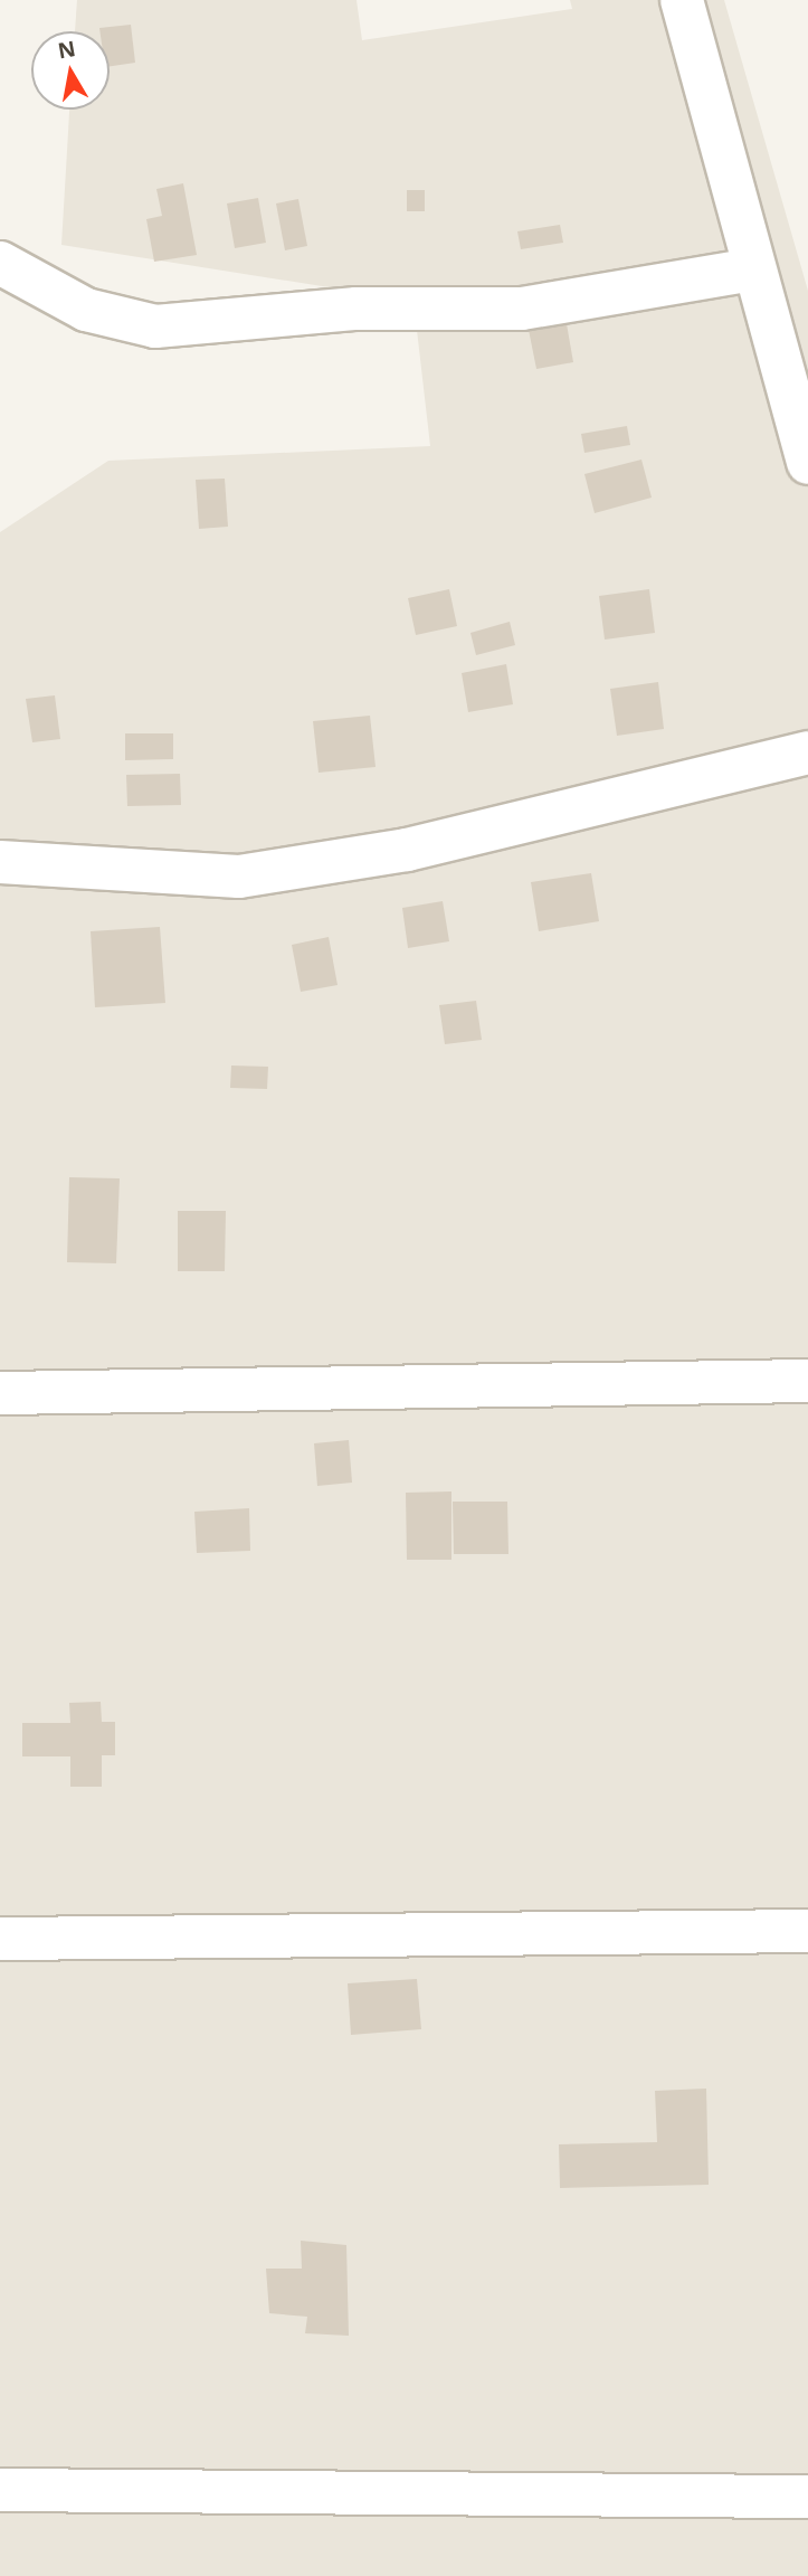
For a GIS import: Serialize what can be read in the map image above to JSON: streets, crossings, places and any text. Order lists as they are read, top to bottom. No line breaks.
{"north":"top"}
